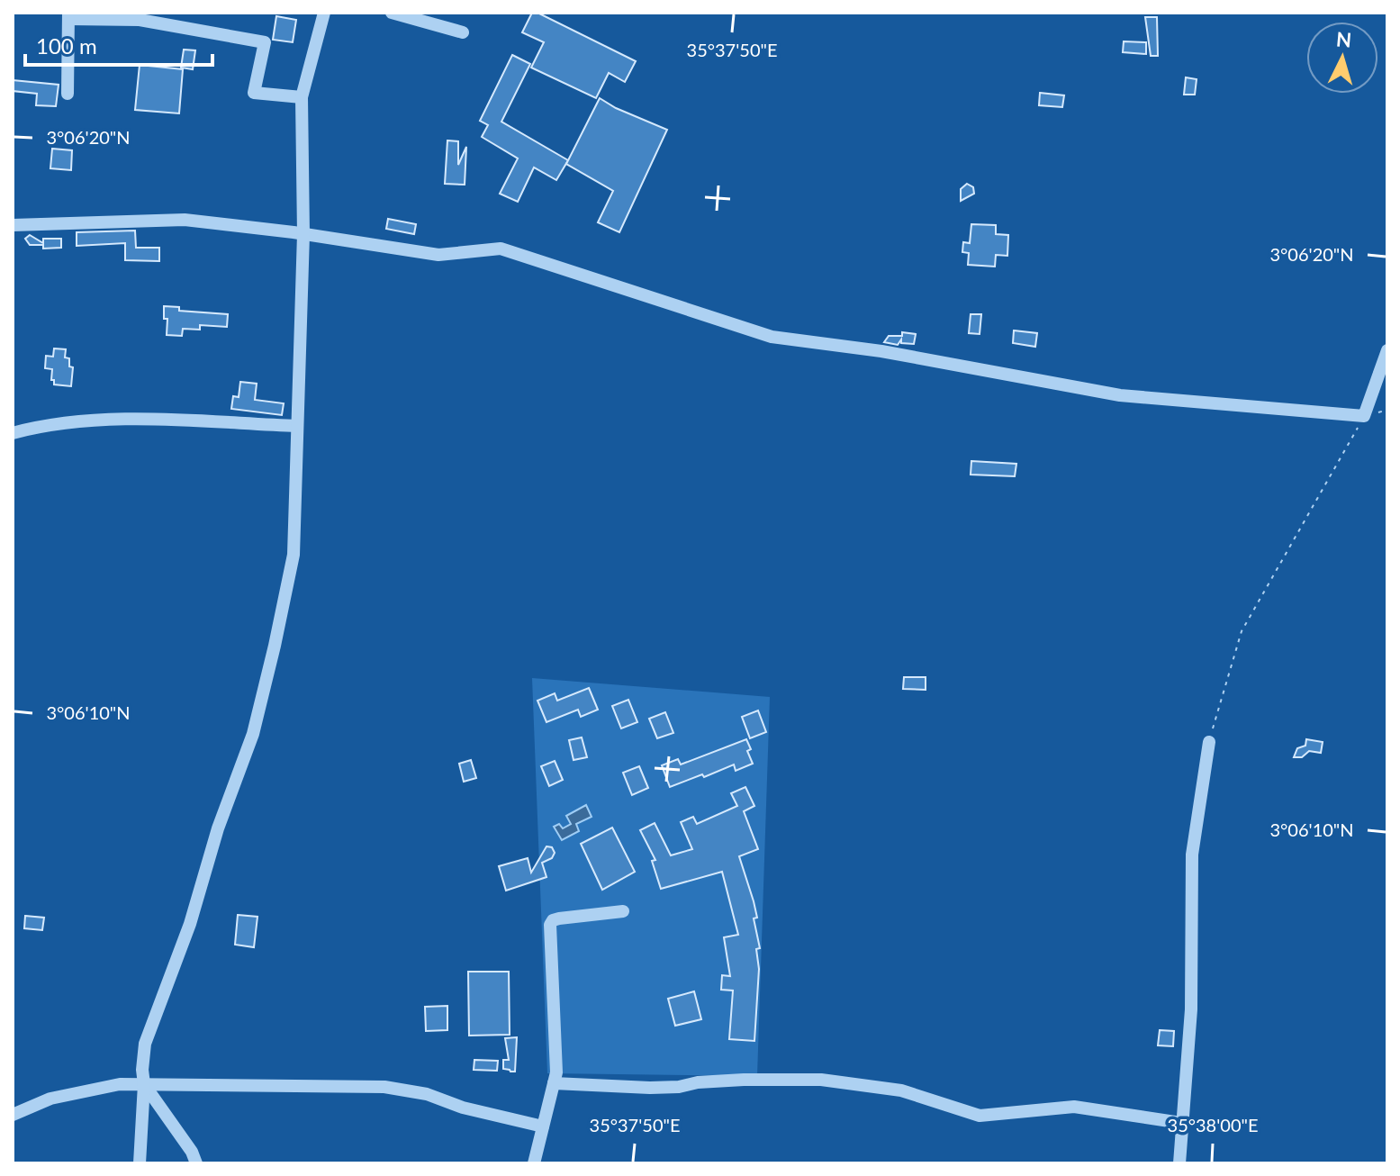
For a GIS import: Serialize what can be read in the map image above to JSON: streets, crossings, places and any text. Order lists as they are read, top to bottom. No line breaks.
{"scale_bar":"100 m","north":"top","coordinates":["35°37'50\"E","3°06'20\"N","3°06'10\"N","35°38'00\"E"]}
